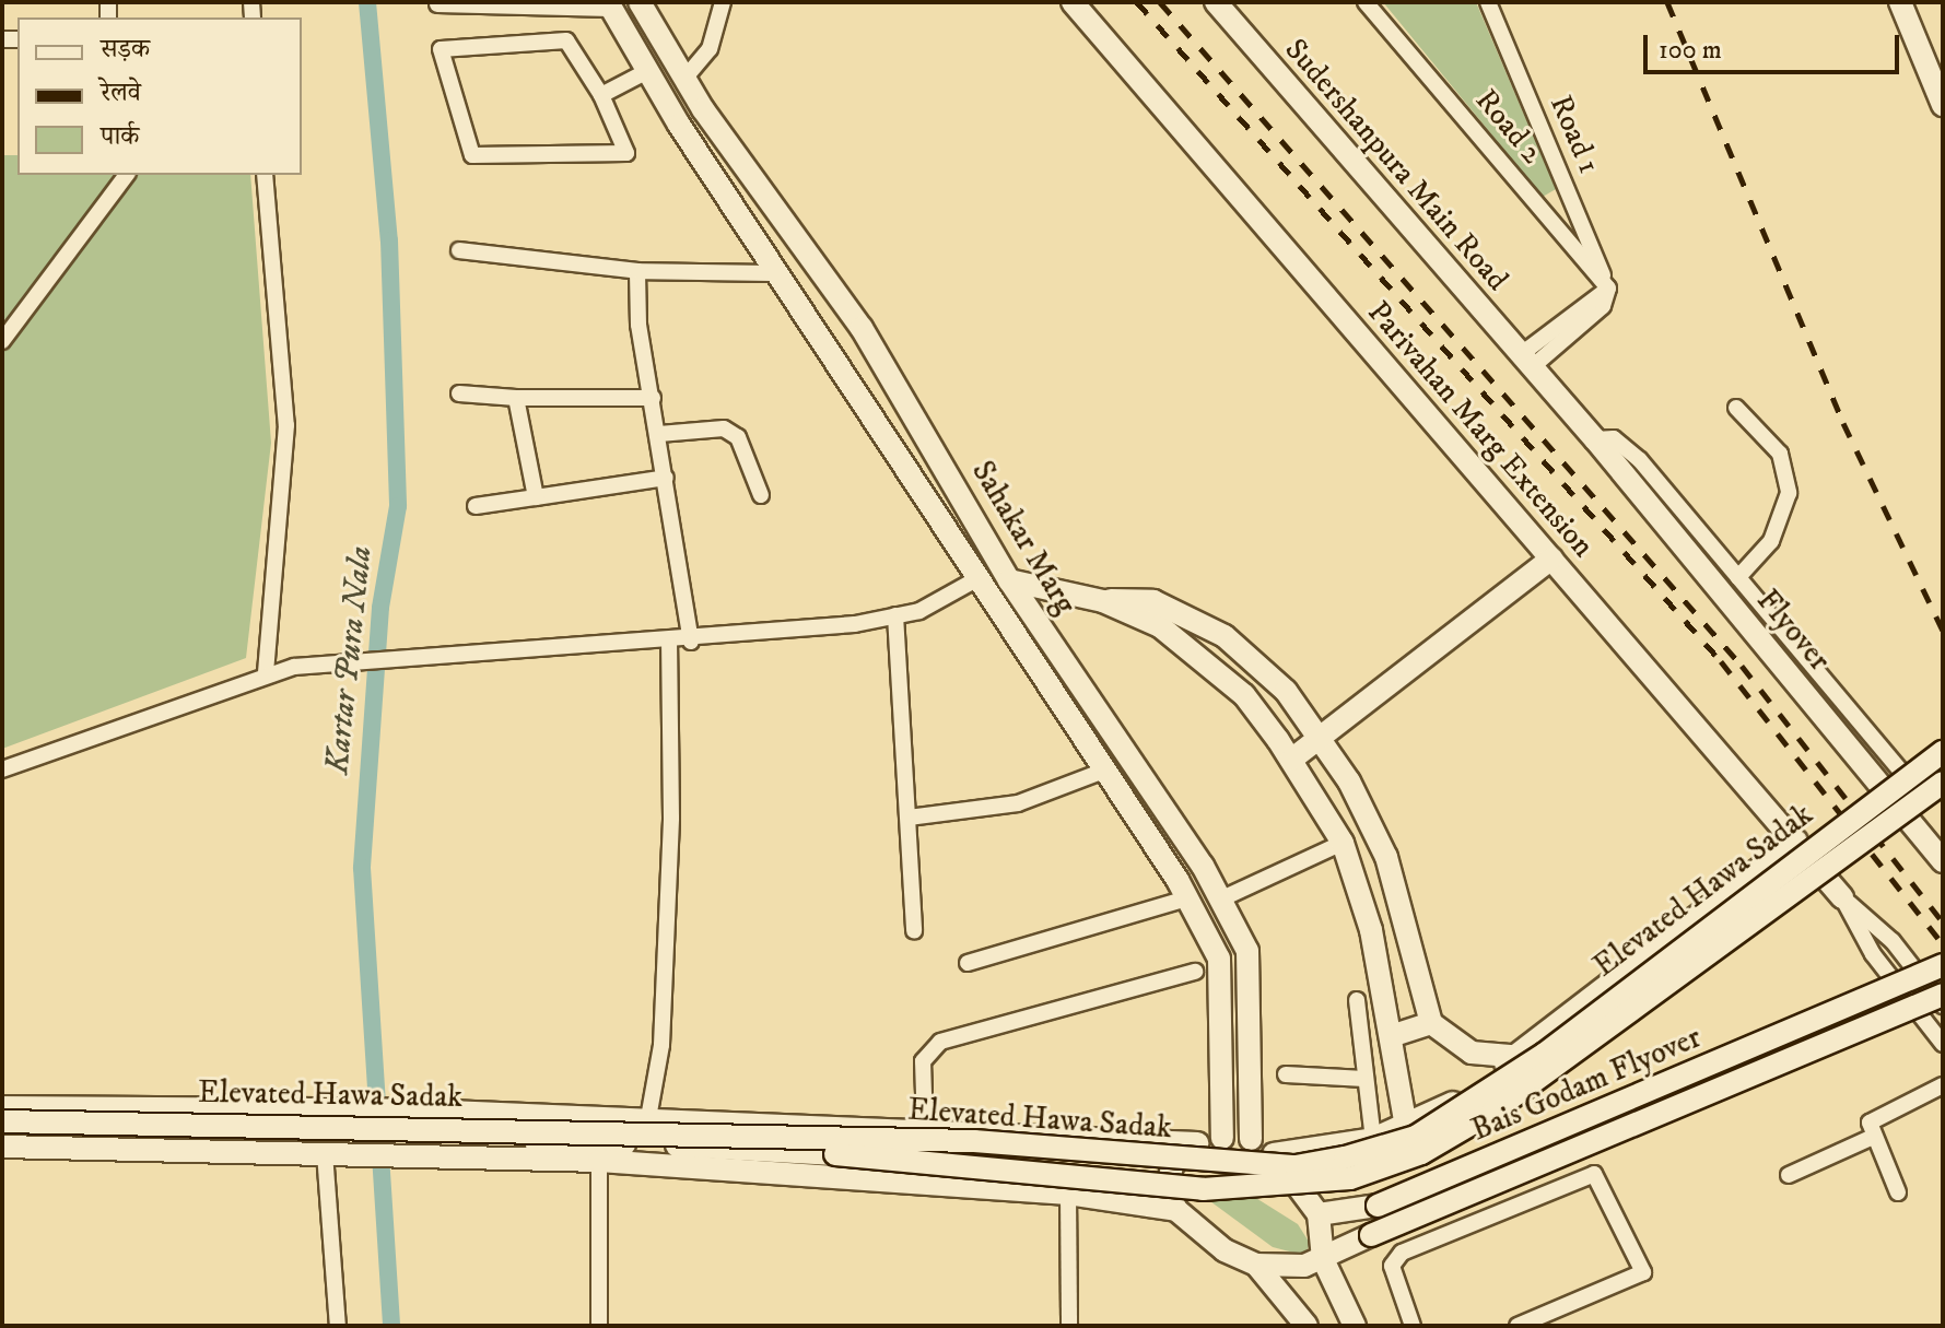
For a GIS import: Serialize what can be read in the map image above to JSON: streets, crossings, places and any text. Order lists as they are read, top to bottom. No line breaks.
{"streets":{"main road":["Sudershanpura Main Road","Parivahan Marg Extension","Sahakar Marg","Flyover","Elevated Hawa Sadak","Bais Godam Flyover"],"street":["Road 2","Road 1"]},"crossings":[["Road 2","Road 1"],["Sudershanpura Main Road","Flyover"]],"water":["Kartar Pura Nala"],"legend":["सड़क","रेलवे","पार्क"],"scale_bar":"100 m"}
